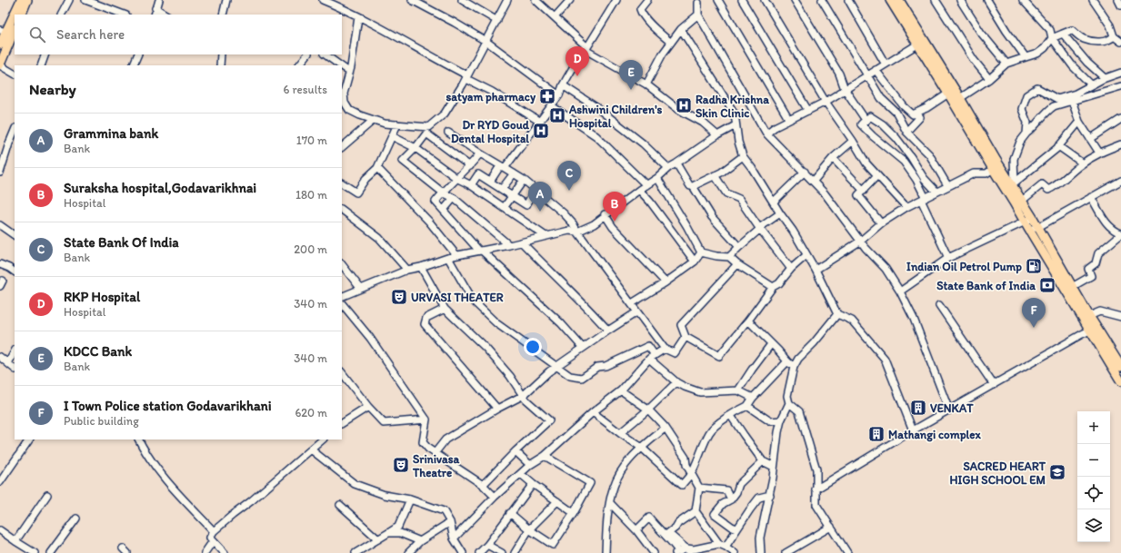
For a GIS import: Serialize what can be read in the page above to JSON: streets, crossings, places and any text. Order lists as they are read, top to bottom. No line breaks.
{"places":{"pharmacy":["satyam pharmacy"],"hospital":["Radha Krishna Skin Clinic","Ashwini Children's Hospital","Dr RYD Goud Dental Hospital"],"fuel station":["Indian Oil Petrol Pump"],"bank":["State Bank of India"],"theatre":["URVASI THEATER","Srinivasa Theatre"],"building":["VENKAT","Mathangi complex"],"school or university":["SACRED HEART HIGH SCHOOL EM"]},"page":{"search":"Search here","pins":["D","E","C","A","B","F"],"heading":["Nearby","6 results"],"list":[{"mark":"A","name":"Grammina bank","note":"Bank","value":"170 m"},{"mark":"B","name":"Suraksha hospital,Godavarikhnai","note":"Hospital","value":"180 m"},{"mark":"C","name":"State Bank Of India","note":"Bank","value":"200 m"},{"mark":"D","name":"RKP Hospital","note":"Hospital","value":"340 m"},{"mark":"E","name":"KDCC Bank","note":"Bank","value":"340 m"},{"mark":"F","name":"I Town Police station Godavarikhani","note":"Public building","value":"620 m"}],"map_buttons":["+","−"]}}
